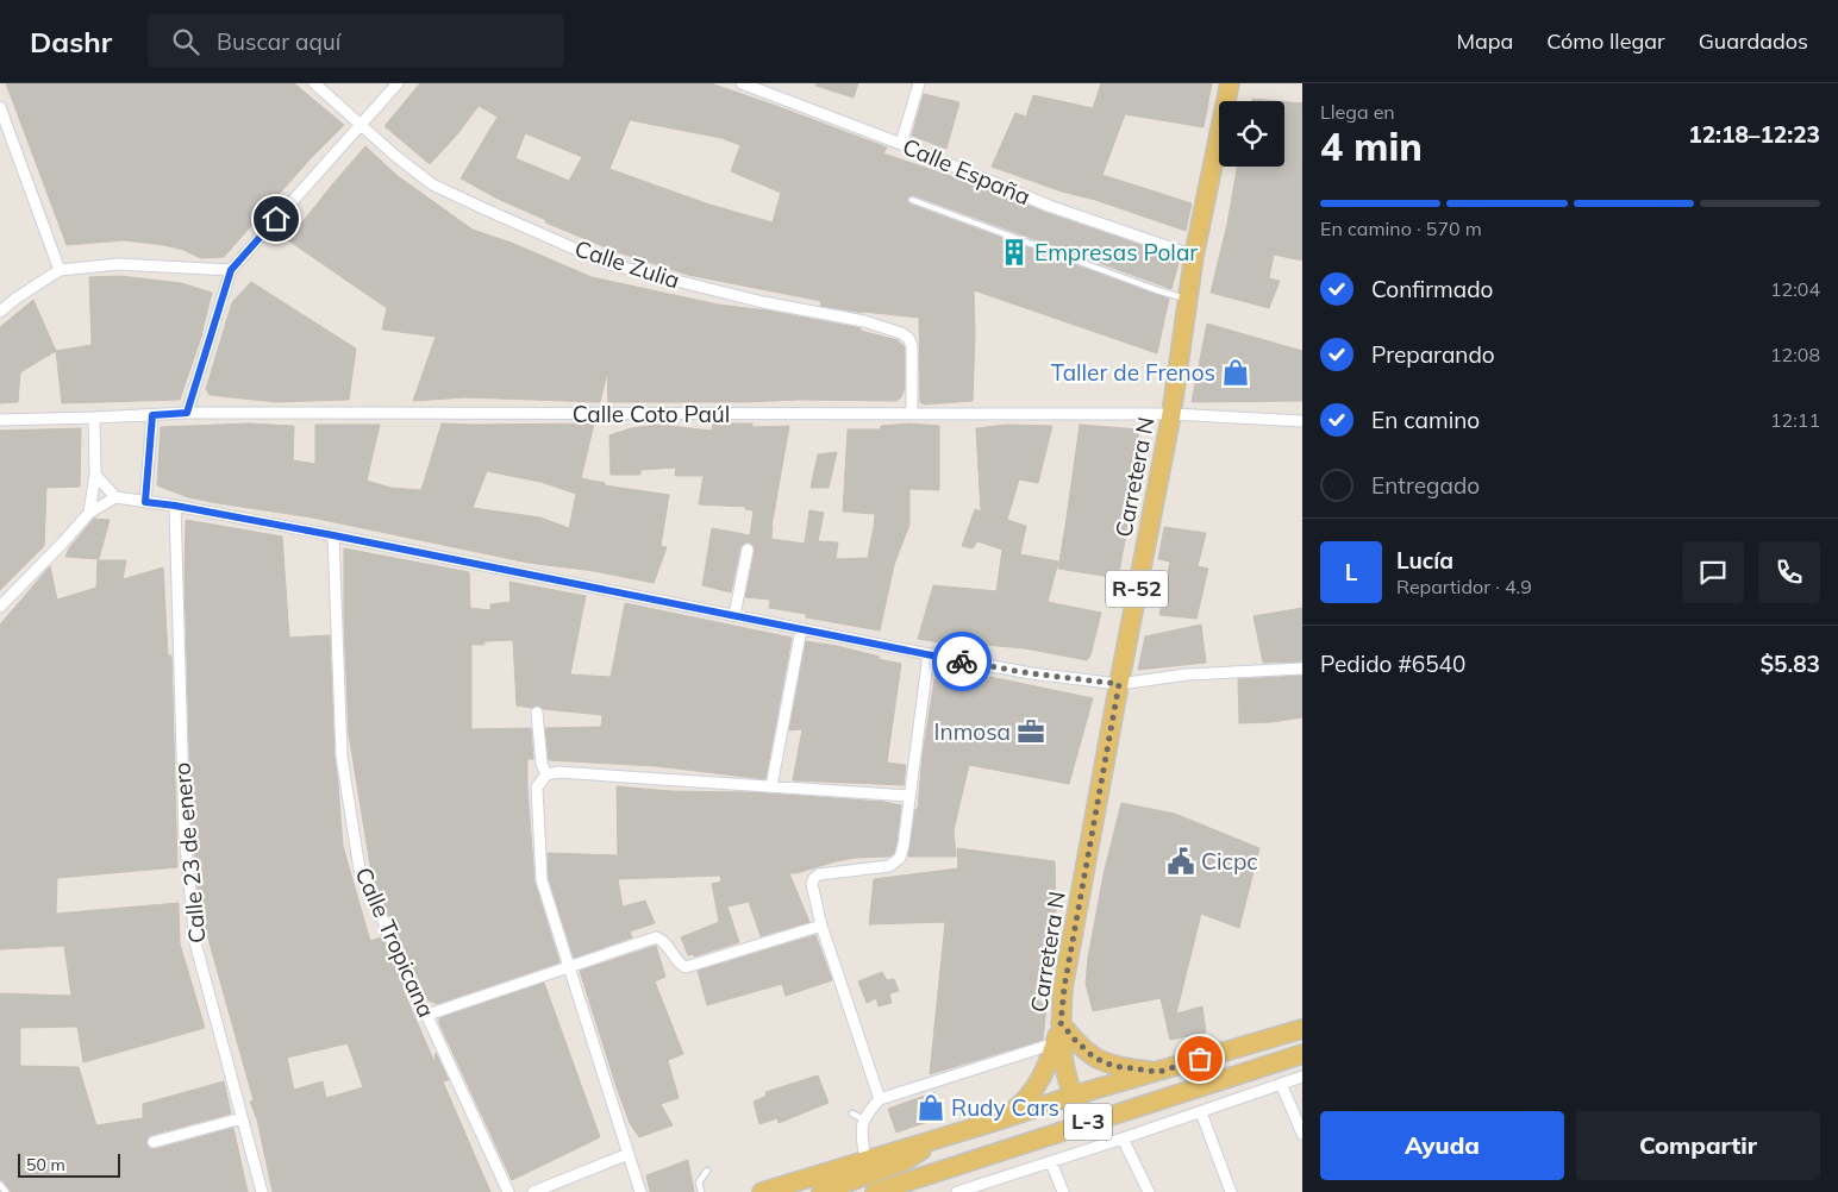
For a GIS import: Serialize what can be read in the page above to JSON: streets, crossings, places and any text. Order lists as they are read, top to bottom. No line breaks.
{"streets":{"main road":["Carretera N","R-52","L-3"],"street":["Calle España","Calle Zulia","Calle Coto Paúl","Calle 23 de enero","Calle Tropicana"]},"crossings":[["Calle España","Carretera N"],["Calle Zulia","Calle Coto Paúl"],["Calle Coto Paúl","Carretera N"],["Carretera N","L-3"]],"places":{"building":["Empresas Polar"],"shop":["Taller de Frenos","Rudy Cars"],"office":["Inmosa"],"public building":["Cicpc"]},"scale_bar":"50 m","page":{"header":"Dashr","search":"Buscar aquí","nav":["Mapa","Cómo llegar","Guardados"],"heading":["4 min","Llega en","12:18–12:23"],"panel":["Lucía","Repartidor · 4.9","Pedido #6540","$5.83"],"bar":"En camino · 570 m","list":[["Confirmado","12:04"],["Preparando","12:08"],["En camino","12:11"],"Entregado"],"round":"L","buttons":["Ayuda","Compartir"],"scale":"50 m"}}
